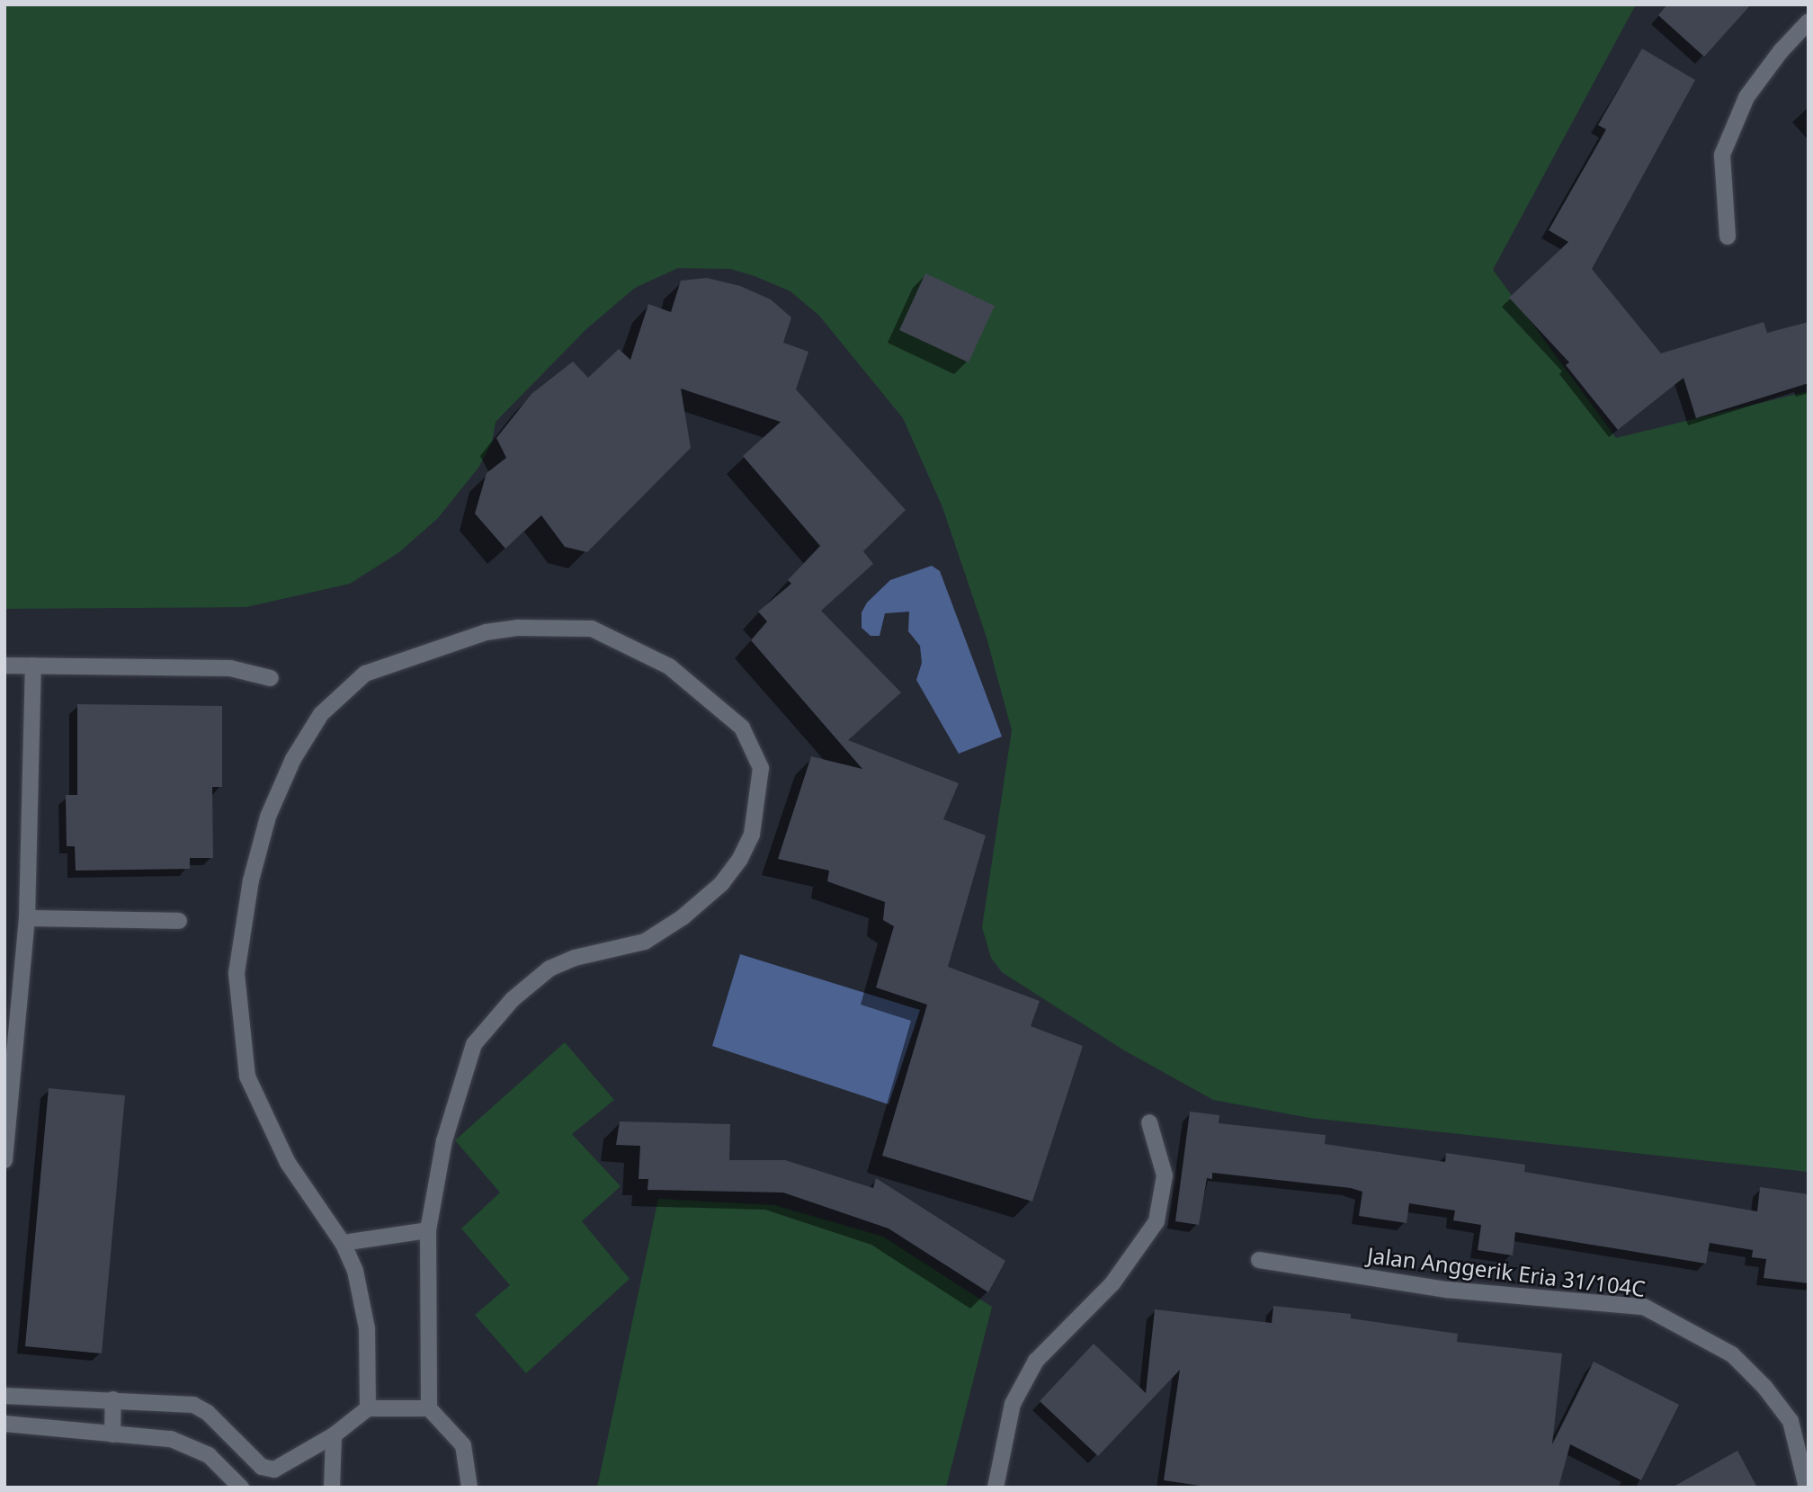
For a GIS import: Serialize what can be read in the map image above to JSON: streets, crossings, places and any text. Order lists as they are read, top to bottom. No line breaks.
{"streets":{"street":["Jalan Anggerik Eria 31/104C"]}}
